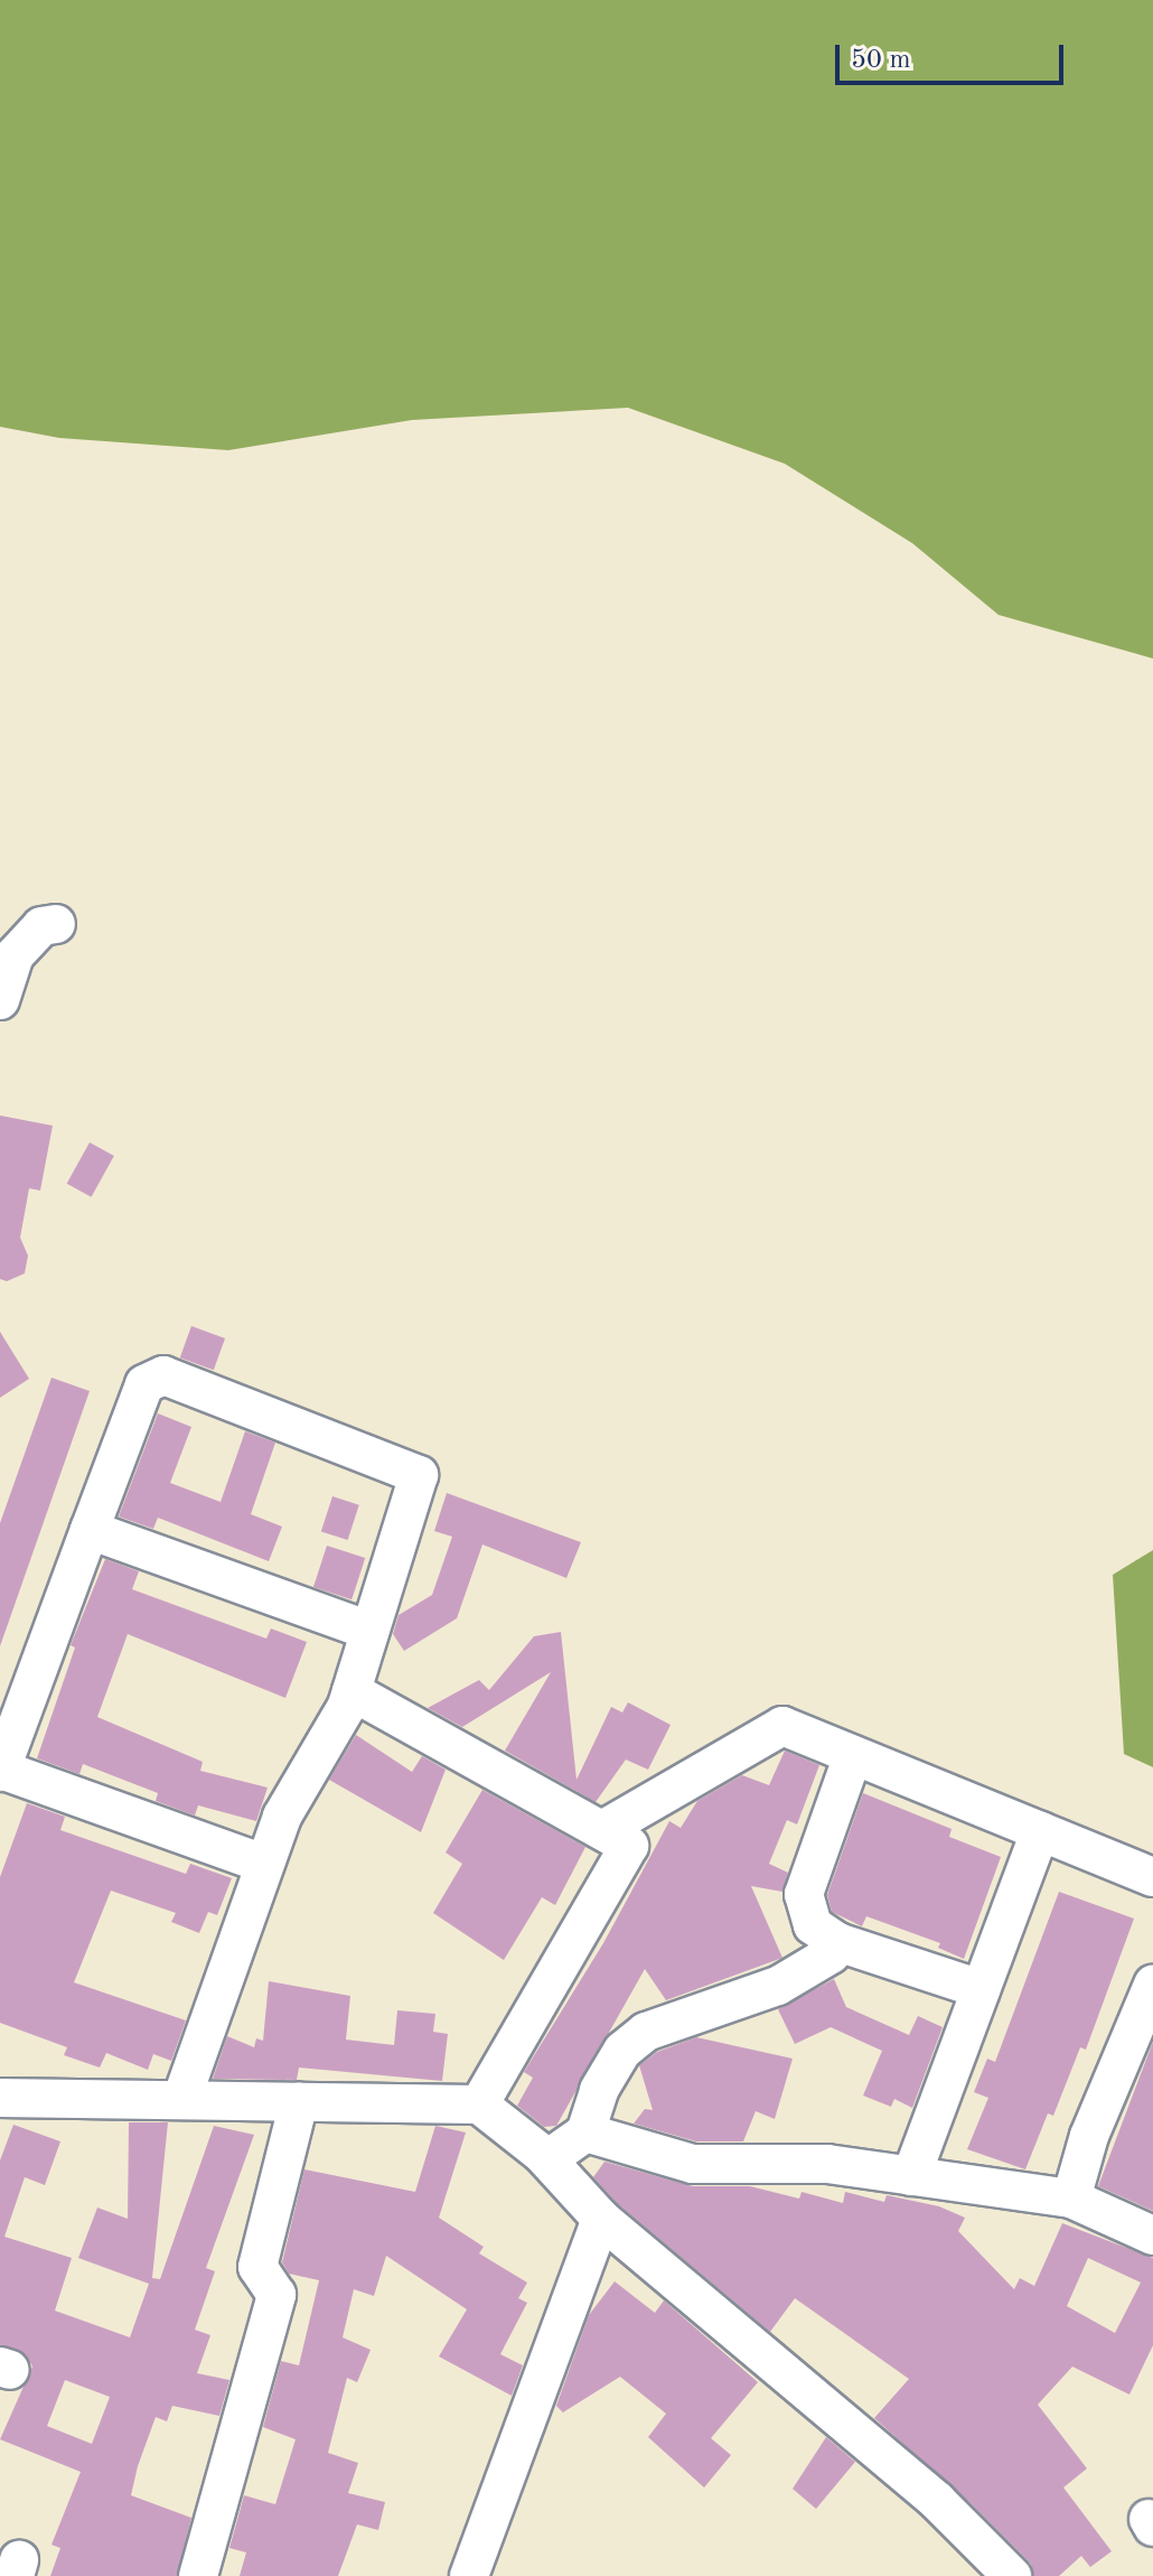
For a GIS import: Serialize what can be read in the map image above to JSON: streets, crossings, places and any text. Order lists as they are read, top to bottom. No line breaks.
{"scale_bar":"50 m"}
